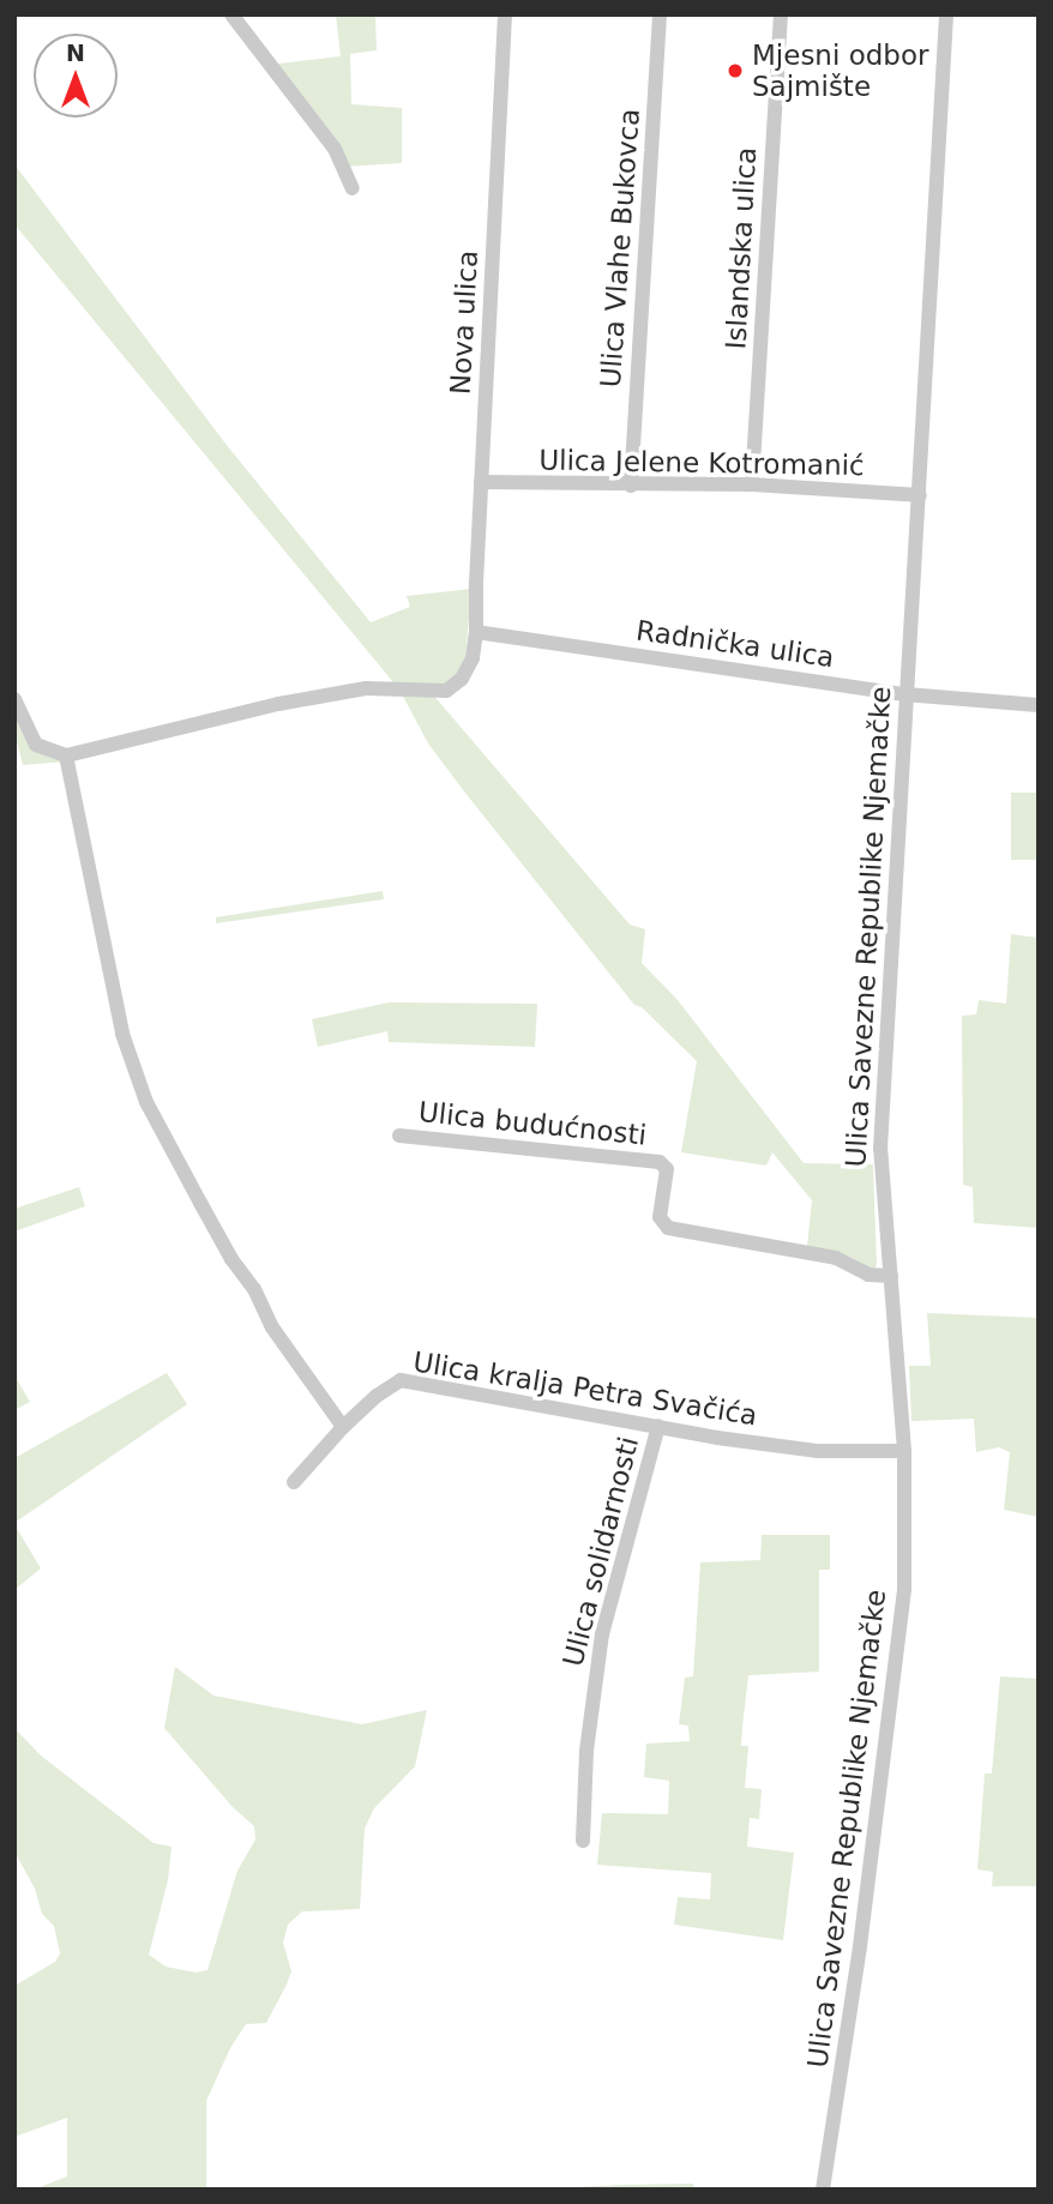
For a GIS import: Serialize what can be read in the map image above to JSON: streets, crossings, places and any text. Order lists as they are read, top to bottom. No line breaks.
{"streets":{"street":["Ulica Vlahe Bukovca","Islandska ulica","Nova ulica","Ulica Jelene Kotromanić","Radnička ulica","Ulica Savezne Republike Njemačke","Ulica budućnosti","Ulica kralja Petra Svačića","Ulica solidarnosti"]},"crossings":[["Ulica Vlahe Bukovca","Ulica Jelene Kotromanić"],["Islandska ulica","Ulica Jelene Kotromanić"],["Nova ulica","Ulica Jelene Kotromanić"],["Nova ulica","Radnička ulica"],["Ulica Jelene Kotromanić","Ulica Savezne Republike Njemačke"],["Radnička ulica","Ulica Savezne Republike Njemačke"],["Ulica Savezne Republike Njemačke","Ulica budućnosti"],["Ulica Savezne Republike Njemačke","Ulica kralja Petra Svačića"],["Ulica kralja Petra Svačića","Ulica solidarnosti"]],"places":["Mjesni odbor Sajmište"],"north":"top"}
